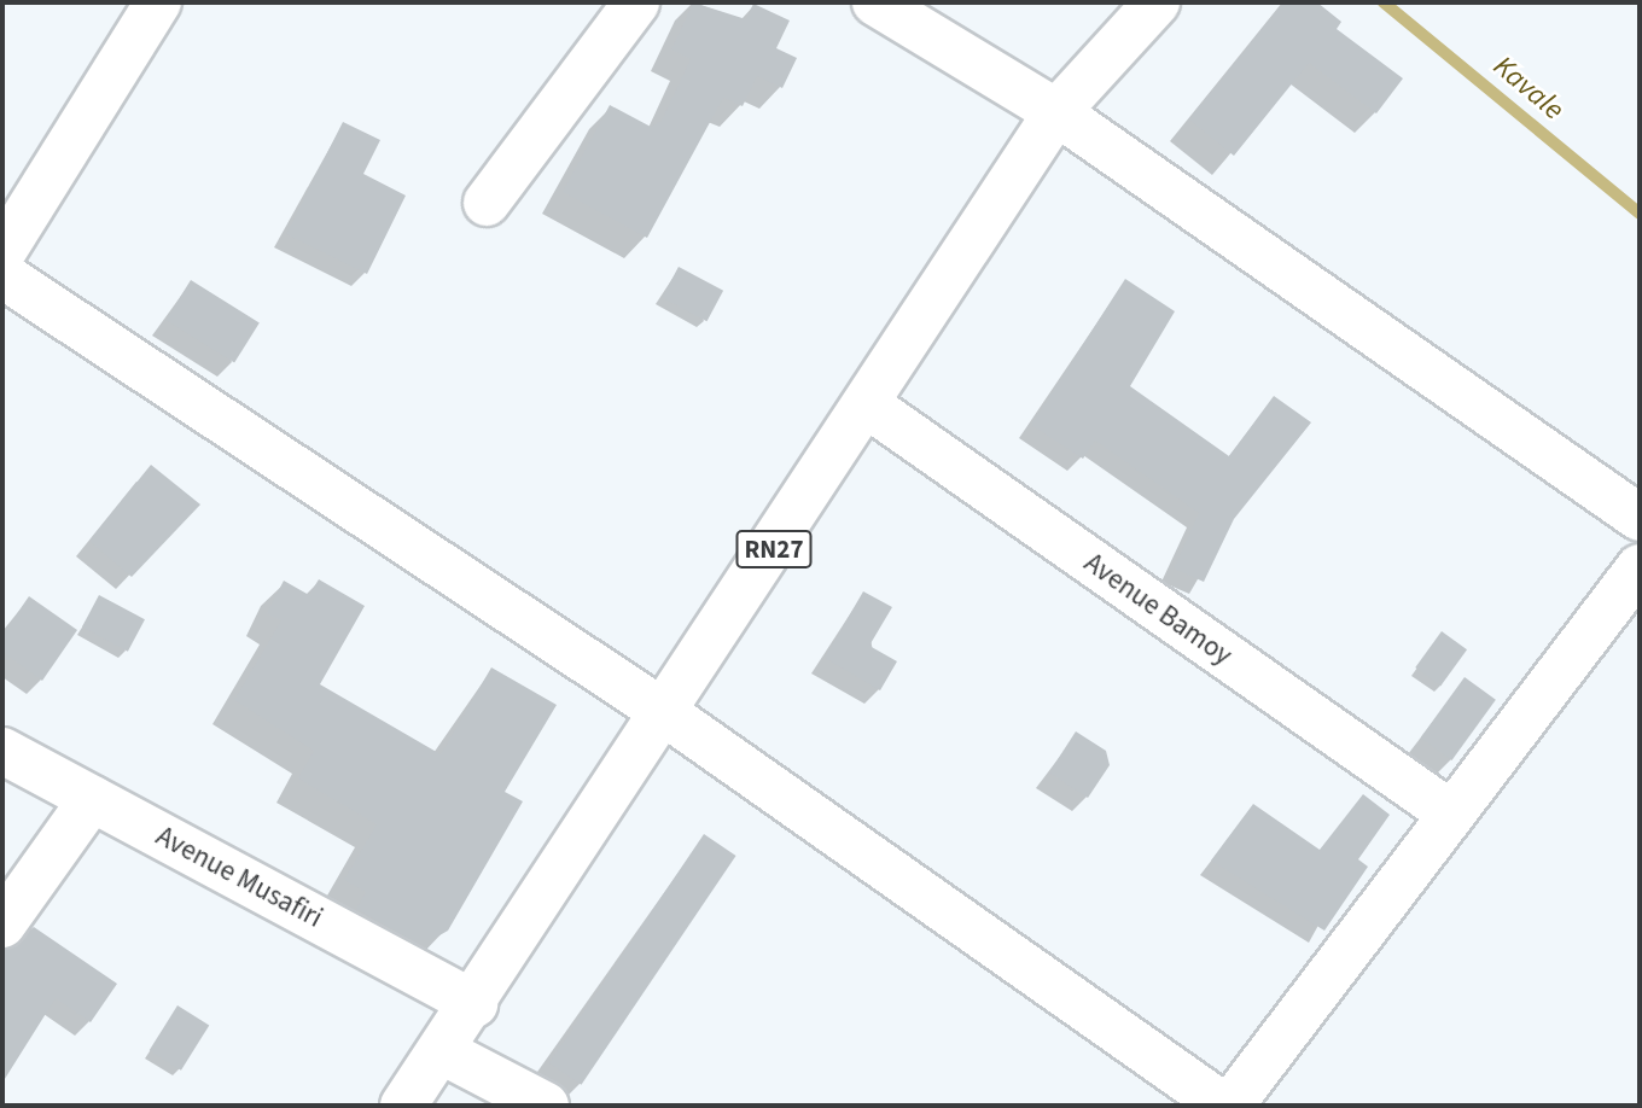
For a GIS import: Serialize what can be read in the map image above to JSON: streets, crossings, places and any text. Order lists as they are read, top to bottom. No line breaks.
{"streets":{"street":["RN27","Avenue Bamoy","Avenue Musafiri"]},"crossings":[["RN27","Avenue Bamoy"],["RN27","Avenue Musafiri"]],"water":["Kavale"]}
